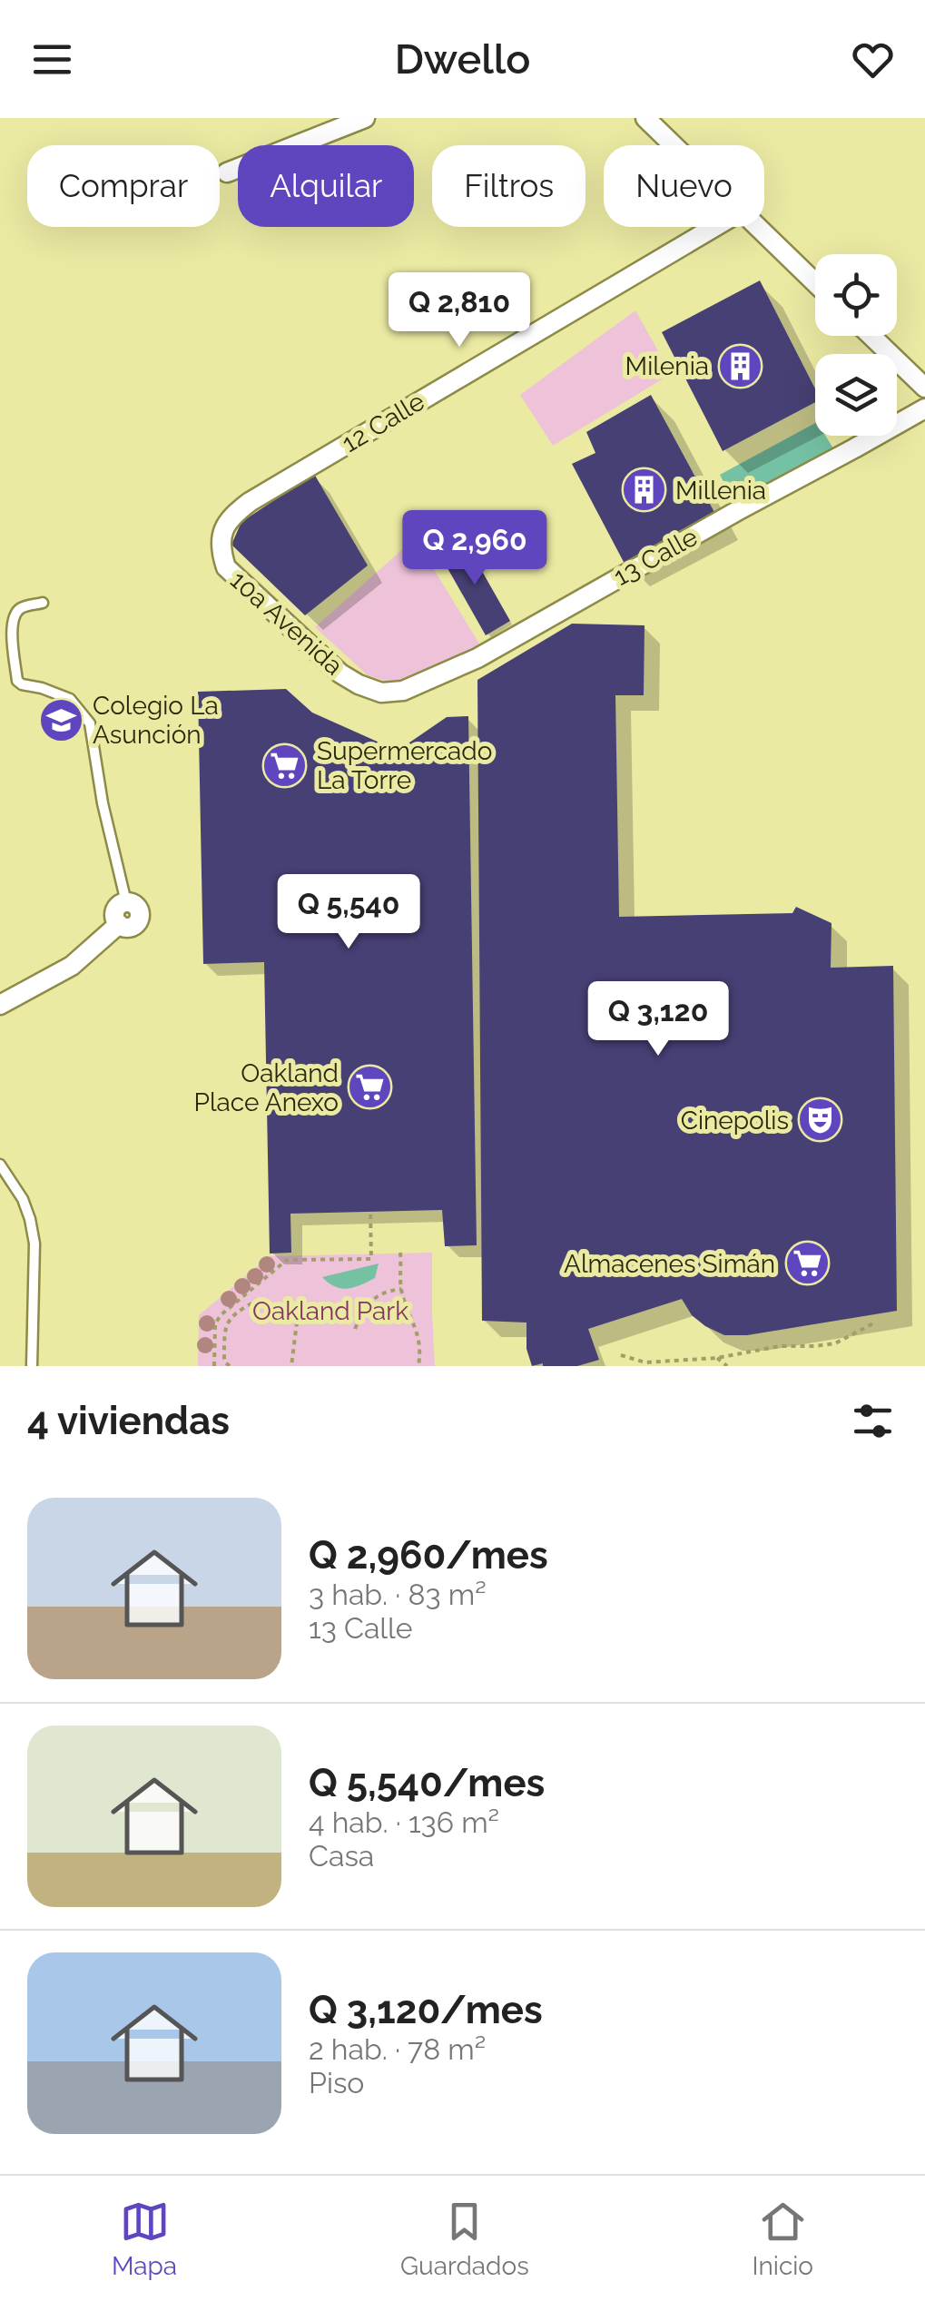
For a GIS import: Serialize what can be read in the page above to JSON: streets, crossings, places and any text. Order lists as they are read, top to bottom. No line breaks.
{"streets":{"street":["12 Calle","13 Calle","10a Avenida"]},"crossings":[["12 Calle","10a Avenida"],["13 Calle","10a Avenida"]],"parks":["Oakland Park"],"places":{"building":["Milenia","Millenia"],"school or university":["Colegio La Asunción"],"supermarket":["Supermercado La Torre","Oakland Place Anexo","Almacenes Simán"],"theatre":["Cinepolis"]},"page":{"header":"Dwello","chip":["Comprar","Alquilar","Filtros","Nuevo"],"price":["Q 2,810","Q 2,960","Q 5,540","Q 3,120"],"heading":"4 viviendas","list":[{"name":"Q 2,960/mes","note":"3 hab. · 83 m² · 13 Calle"},{"name":"Q 5,540/mes","note":"4 hab. · 136 m² · Casa"},{"name":"Q 3,120/mes","note":"2 hab. · 78 m² · Piso"}],"tabs":["Mapa","Guardados","Inicio"]}}
